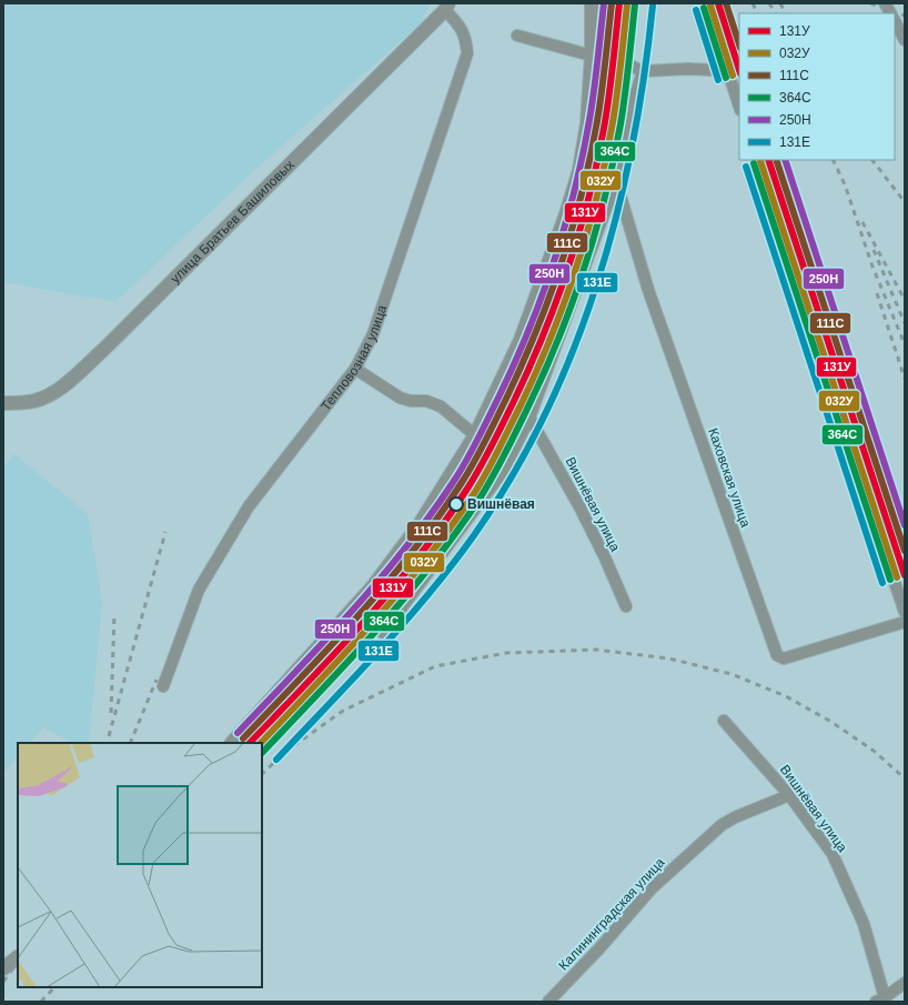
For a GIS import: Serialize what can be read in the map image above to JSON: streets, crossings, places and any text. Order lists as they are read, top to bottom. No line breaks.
{"streets":{"street":["улица Братьев Башиловых","Тепловозная улица","Каховская улица","Вишнёвая улица","Калининградская улица"]},"crossings":[["улица Братьев Башиловых","Тепловозная улица"],["Вишнёвая улица","Калининградская улица"]],"places":["Вишнёвая"],"lines":["transit line 131У","transit line 111С","transit line 250Н","transit line 032У","transit line 364С","transit line 131Е"],"legend":["131У","032У","111С","364С","250Н","131Е"]}
